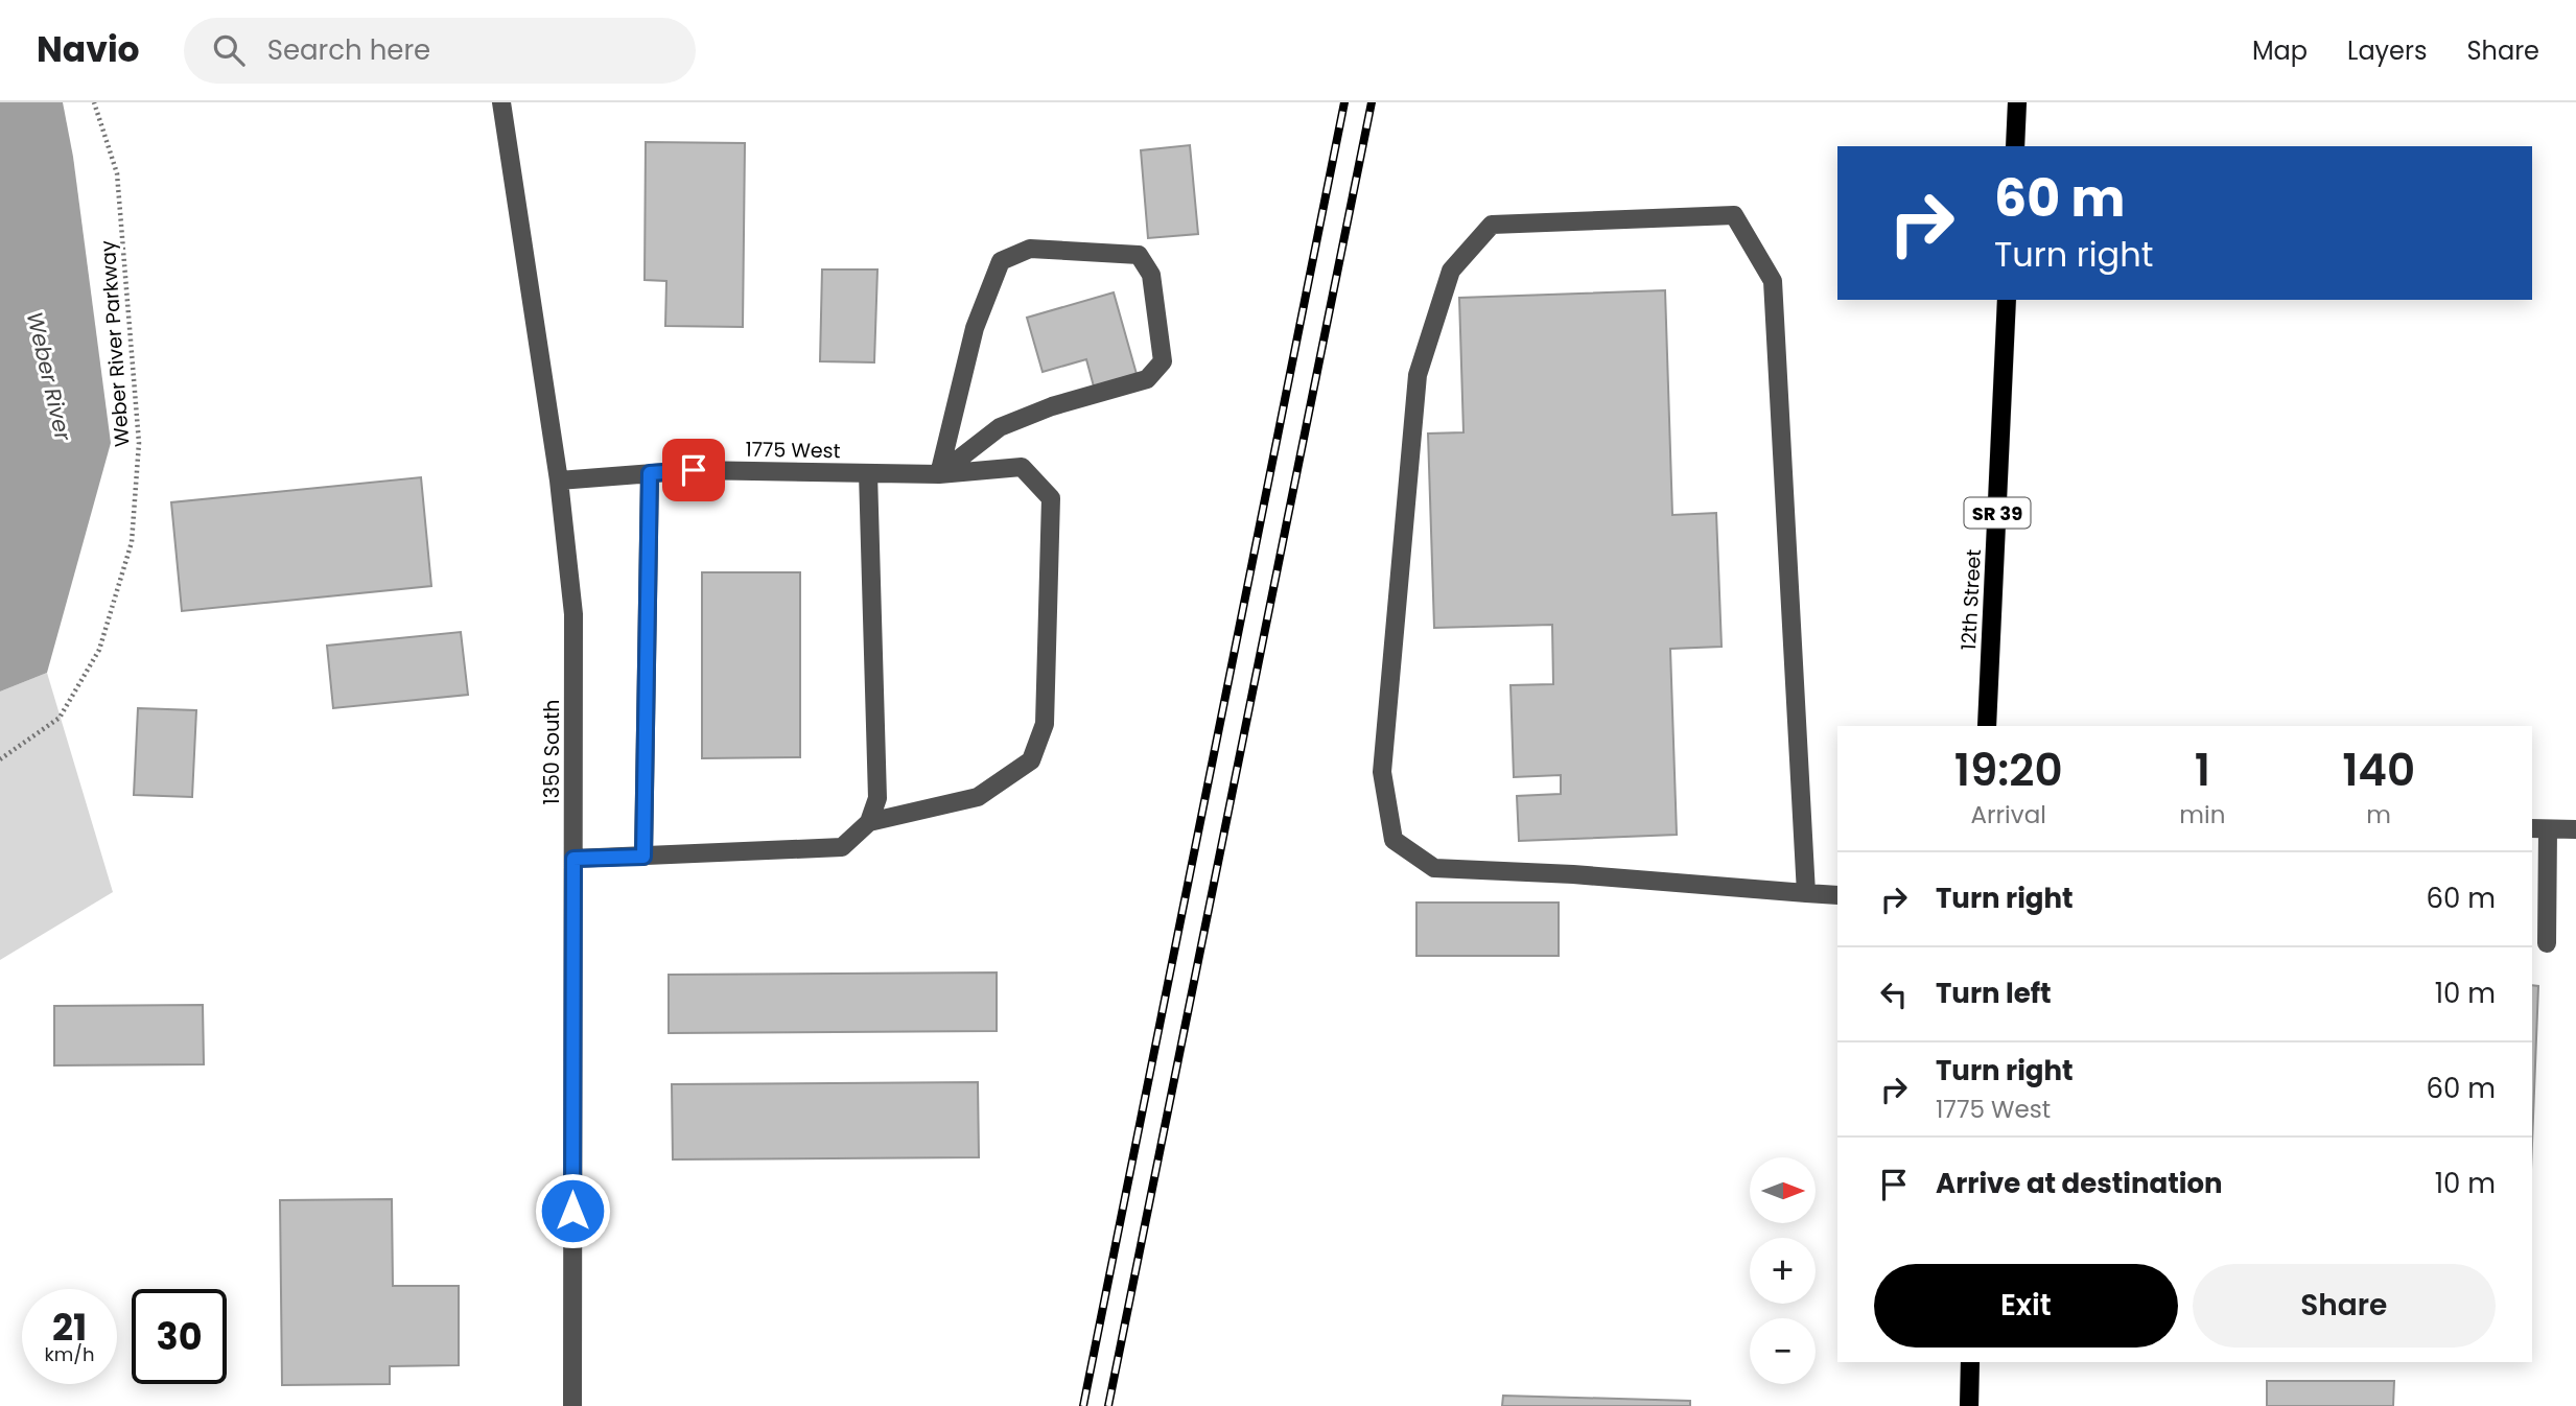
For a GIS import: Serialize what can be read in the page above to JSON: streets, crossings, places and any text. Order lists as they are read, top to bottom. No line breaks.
{"streets":{"main road":["SR 39","12th Street"],"street":["1775 West","1350 South"],"path":["Weber River Parkway"]},"crossings":[["1775 West","1350 South"]],"water":["Weber River"],"north":"right","page":{"header":"Navio","search":"Search here","nav":["Map","Layers","Share"],"turn":["60 m","Turn right"],"eta":["19:20","Arrival","1","min","140","m"],"list":[{"name":"Turn right","value":"60 m"},{"name":"Turn left","value":"10 m"},{"name":"Turn right","note":"1775 West","value":"60 m"},{"name":"Arrive at destination","value":"10 m"}],"map_buttons":["+","−"],"buttons":["Exit","Share"],"speed":"21 km/h","limit":"30"}}
